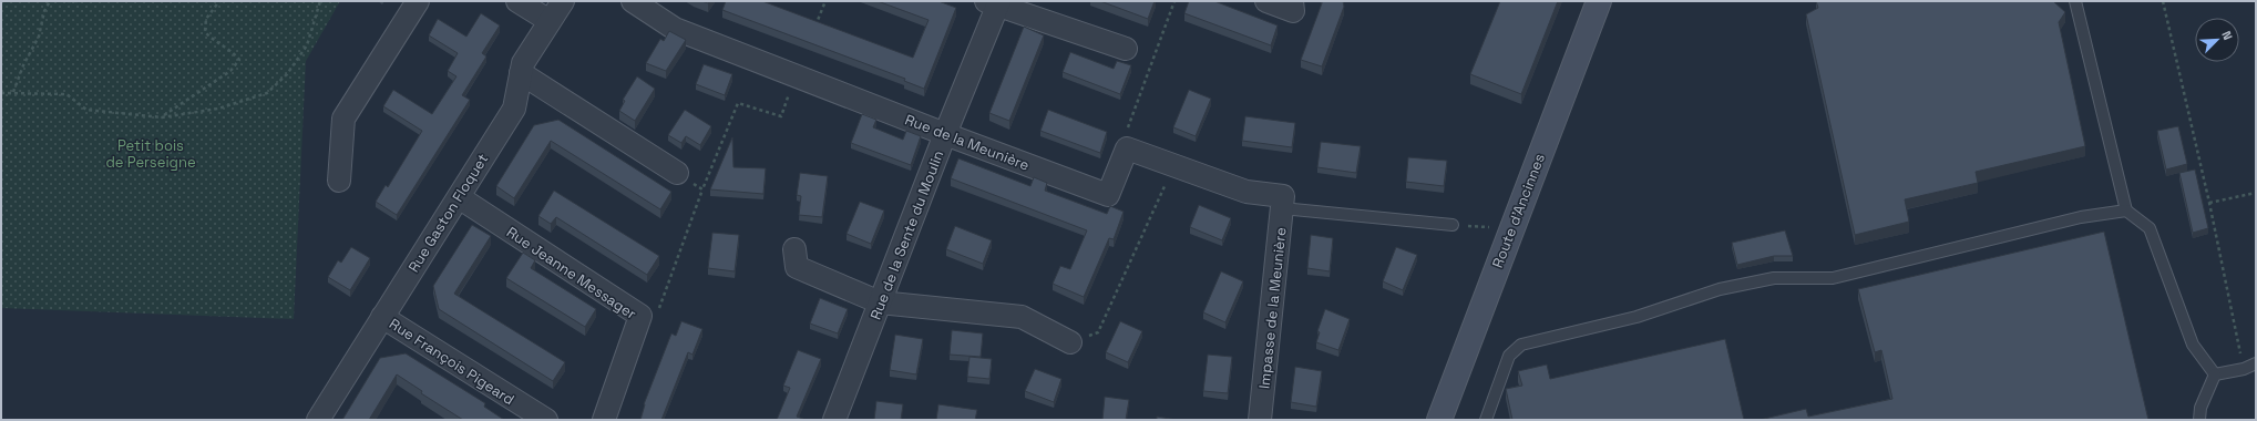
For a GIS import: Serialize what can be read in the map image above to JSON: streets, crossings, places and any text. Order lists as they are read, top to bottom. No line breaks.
{"streets":{"main road":["Route d'Ancinnes"],"street":["Rue de la Meunière","Rue Gaston Floquet","Rue de la Sente du Moulin","Rue Jeanne Messager","Impasse de la Meunière","Rue François Pigeard"]},"crossings":[["Rue de la Meunière","Rue de la Sente du Moulin"],["Rue Gaston Floquet","Rue Jeanne Messager"],["Rue Gaston Floquet","Rue François Pigeard"]],"parks":["Petit bois de Perseigne"],"north":"top right"}
